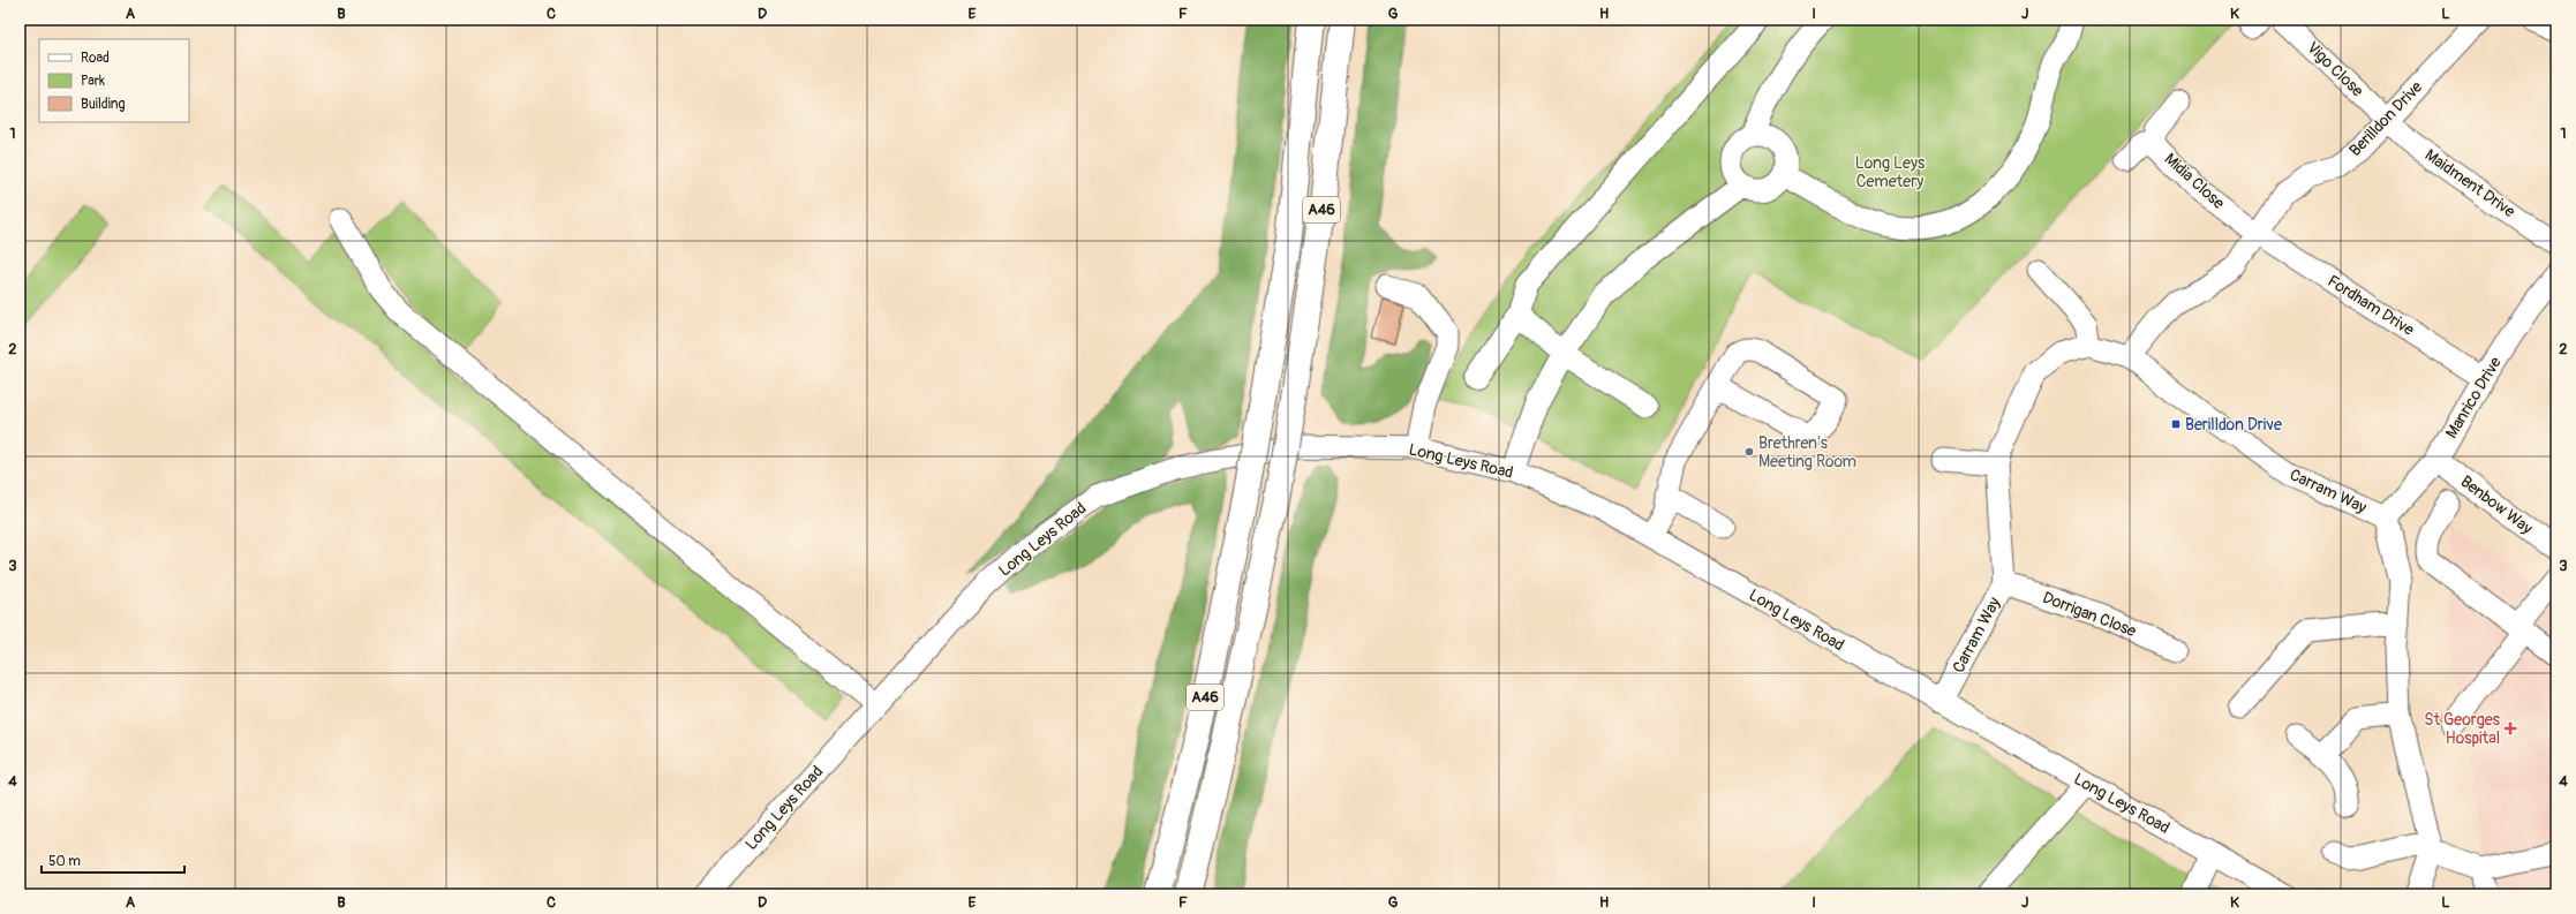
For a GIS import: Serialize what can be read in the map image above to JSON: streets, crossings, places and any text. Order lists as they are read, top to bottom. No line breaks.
{"streets":{"highway":["A46"],"street":["Vigo Close","Berilldon Drive","Midia Close","Maidment Drive","Fordham Drive","Manrico Drive","Long Leys Road","Carram Way","Benbow Way","Dorrigan Close"]},"crossings":[["Vigo Close","Berilldon Drive"],["Vigo Close","Maidment Drive"],["Berilldon Drive","Midia Close"],["Berilldon Drive","Maidment Drive"],["Berilldon Drive","Fordham Drive"],["Berilldon Drive","Carram Way"],["Midia Close","Fordham Drive"],["Fordham Drive","Manrico Drive"],["Manrico Drive","Carram Way"],["Manrico Drive","Benbow Way"],["Long Leys Road","Carram Way"],["Carram Way","Dorrigan Close"]],"parks":["Long Leys Cemetery"],"places":{"transit":["Berilldon Drive"],"other":["Brethren's Meeting Room"],"health":["St Georges Hospital"]},"legend":["Road","Park","Building"],"scale_bar":"50 m","grid":{"columns":["A","B","C","D","E","F","G","H","I","J","K","L"],"rows":["1","2","3","4"]}}
